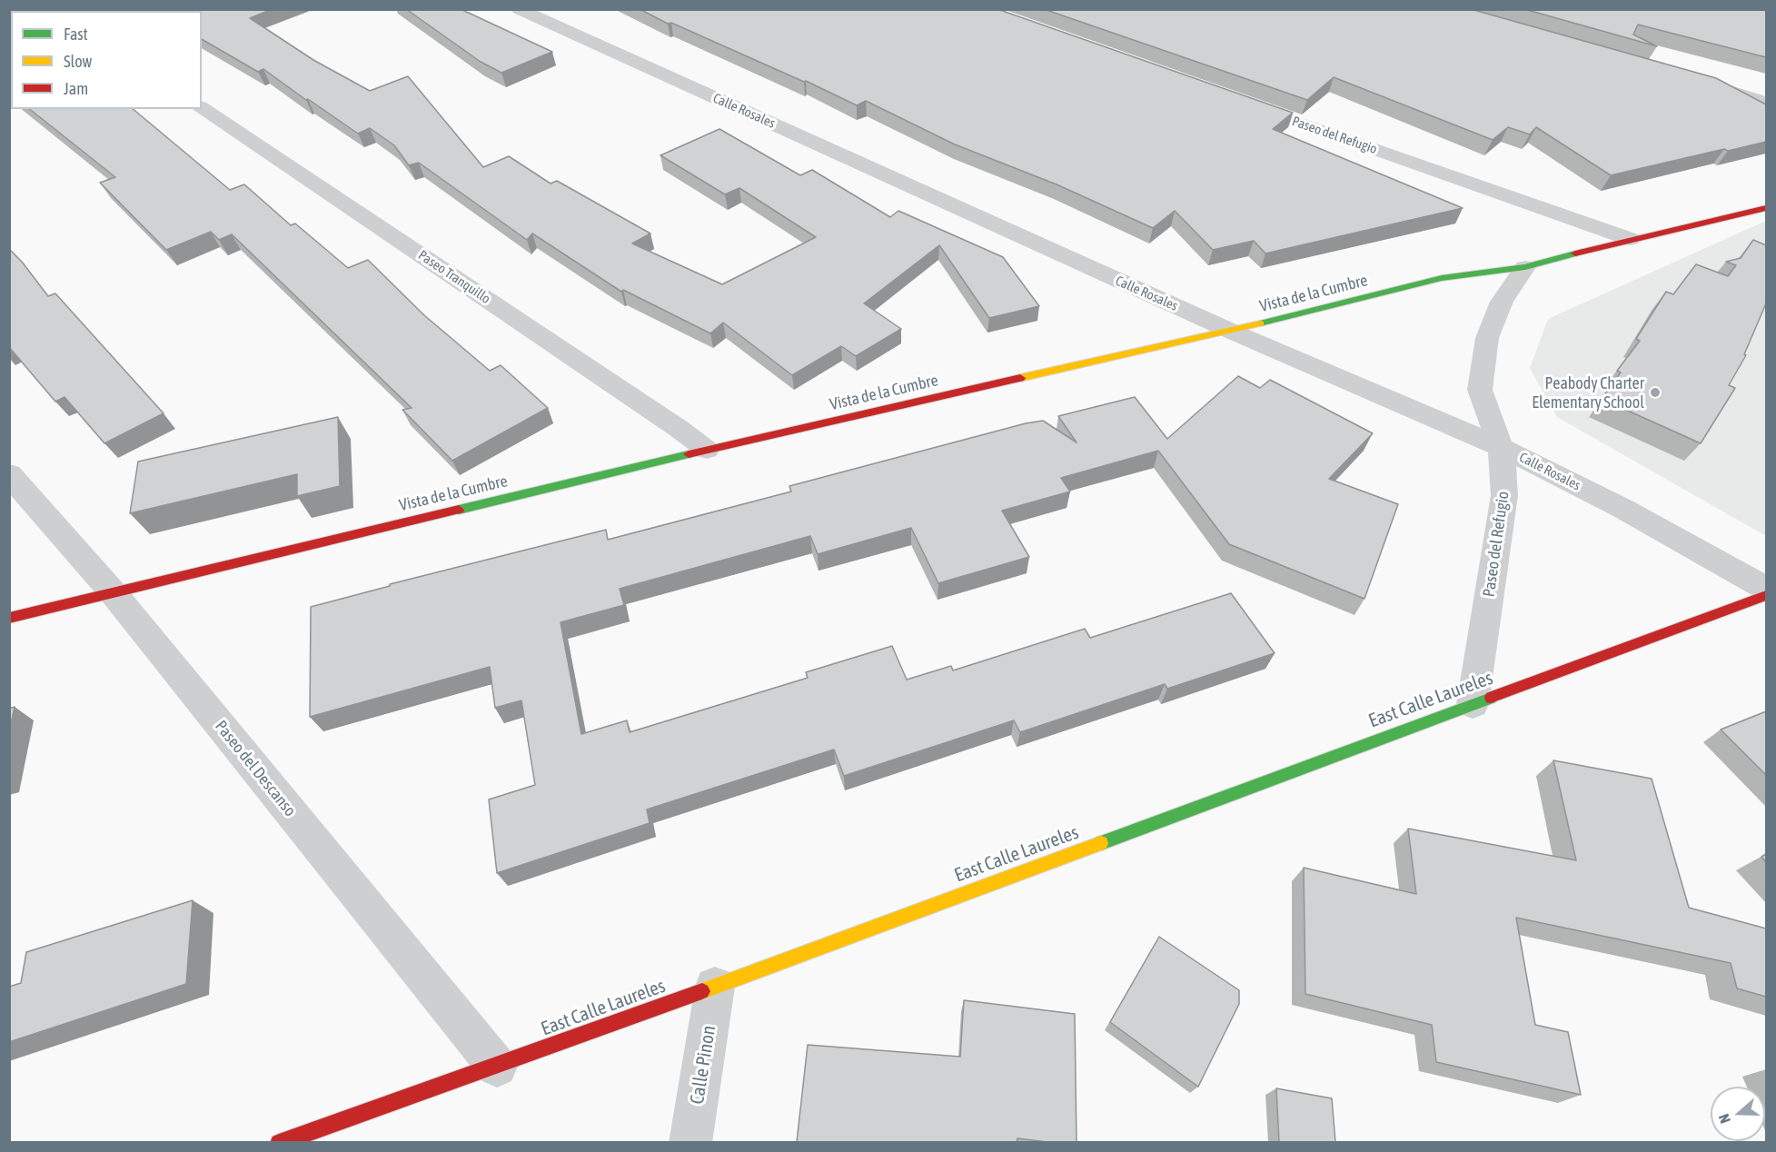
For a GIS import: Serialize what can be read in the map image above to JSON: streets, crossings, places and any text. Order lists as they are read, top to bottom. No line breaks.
{"streets":{"street":["Calle Rosales","Paseo del Refugio","Paseo Tranquillo","Vista de la Cumbre","East Calle Laureles","Paseo del Descanso","Calle Pinon"]},"crossings":[["Calle Rosales","Paseo del Refugio"],["Calle Rosales","Vista de la Cumbre"],["Paseo del Refugio","Vista de la Cumbre"],["Paseo del Refugio","East Calle Laureles"],["Paseo Tranquillo","Vista de la Cumbre"],["Vista de la Cumbre","Paseo del Descanso"],["East Calle Laureles","Paseo del Descanso"],["East Calle Laureles","Calle Pinon"]],"places":["Peabody Charter Elementary School"],"legend":["Fast","Slow","Jam"],"north":"left"}
